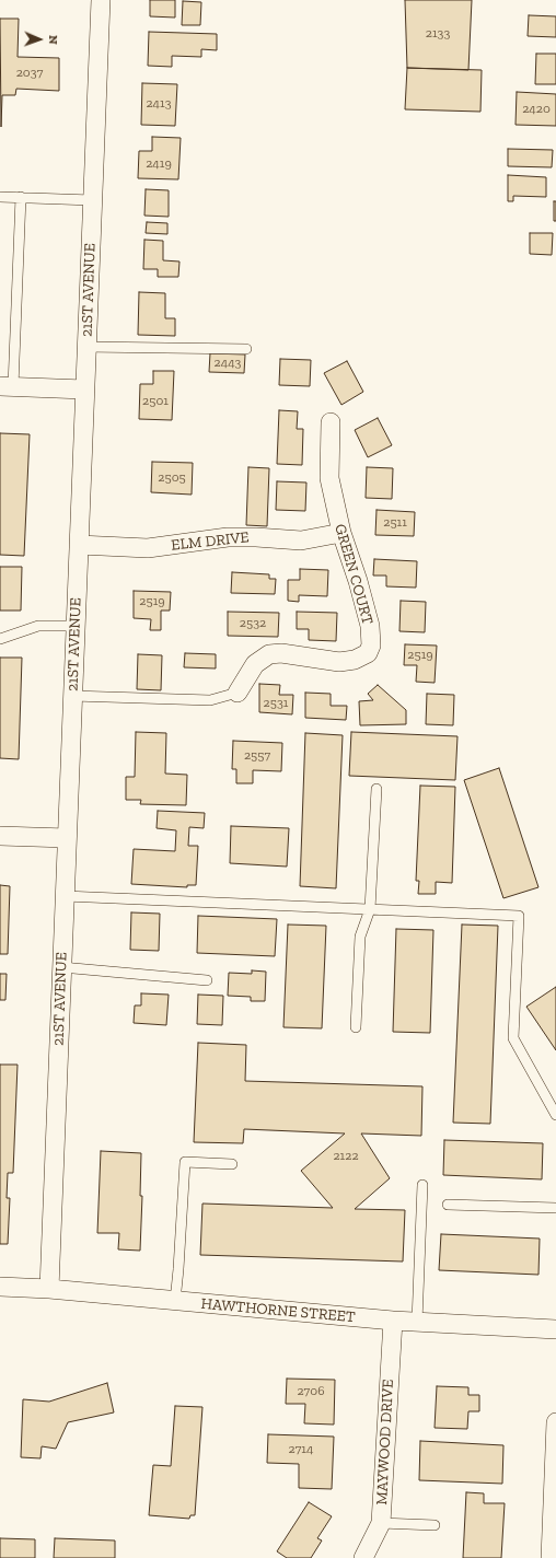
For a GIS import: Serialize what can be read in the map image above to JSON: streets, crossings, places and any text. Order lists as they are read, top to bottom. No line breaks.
{"streets":{"street":["21ST AVENUE","ELM DRIVE","GREEN COURT","HAWTHORNE STREET","MAYWOOD DRIVE"]},"crossings":[["21ST AVENUE","ELM DRIVE"],["21ST AVENUE","HAWTHORNE STREET"],["ELM DRIVE","GREEN COURT"],["HAWTHORNE STREET","MAYWOOD DRIVE"]],"house_numbers":["2133","2037","2413","2420","2419","2443","2501","2505","2511","2519","2532","2519","2531","2557","2122","2706","2714"],"north":"right"}
